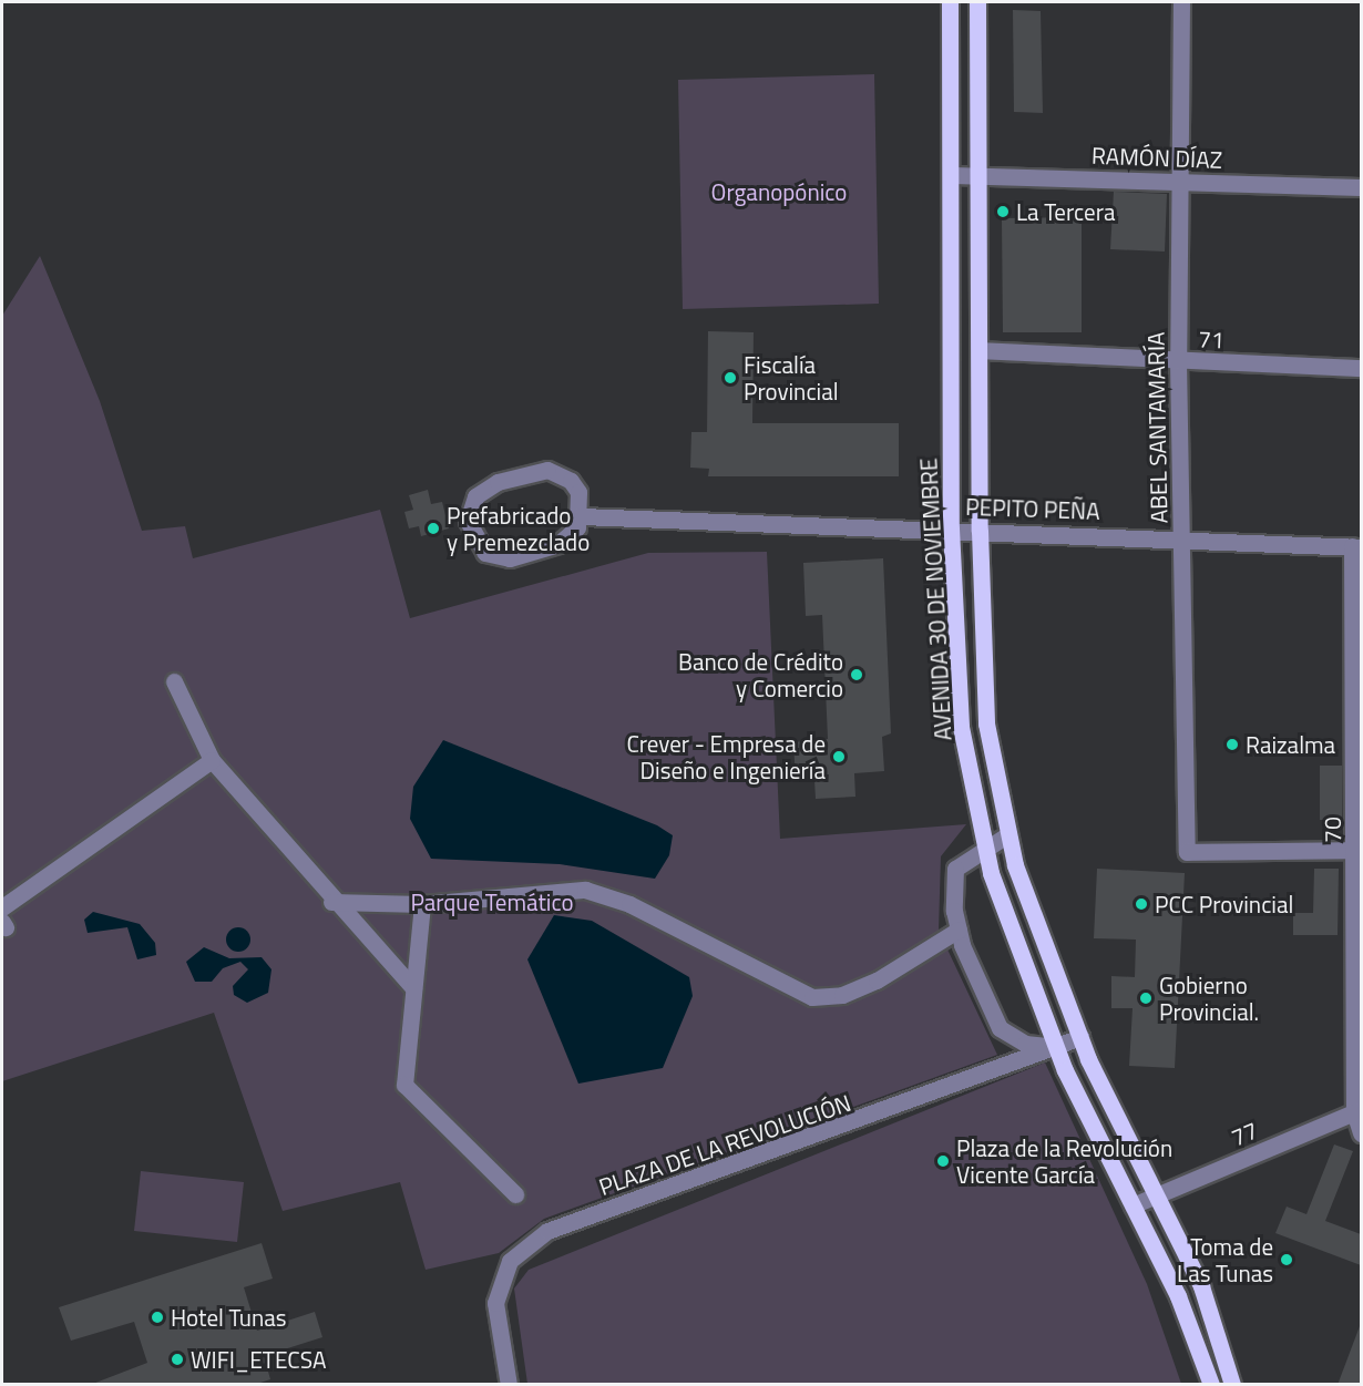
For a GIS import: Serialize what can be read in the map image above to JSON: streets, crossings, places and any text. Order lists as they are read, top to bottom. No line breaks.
{"streets":{"main road":["AVENIDA 30 DE NOVIEMBRE"],"street":["RAMÓN DÍAZ","71","ABEL SANTAMARÍA","PEPITO PEÑA","70","77","PLAZA DE LA REVOLUCIÓN"]},"crossings":[["RAMÓN DÍAZ","ABEL SANTAMARÍA"],["RAMÓN DÍAZ","AVENIDA 30 DE NOVIEMBRE"],["71","ABEL SANTAMARÍA"],["71","AVENIDA 30 DE NOVIEMBRE"],["ABEL SANTAMARÍA","PEPITO PEÑA"],["ABEL SANTAMARÍA","70"],["PEPITO PEÑA","AVENIDA 30 DE NOVIEMBRE"],["PEPITO PEÑA","70"],["AVENIDA 30 DE NOVIEMBRE","77"],["AVENIDA 30 DE NOVIEMBRE","PLAZA DE LA REVOLUCIÓN"],["70","77"]],"parks":["Organopónico","Parque Temático"],"places":["La Tercera","Fiscalía Provincial","Prefabricado y Premezclado","Banco de Crédito y Comercio","Raizalma","Crever - Empresa de Diseño e Ingeniería","PCC Provincial","Gobierno Provincial.","Plaza de la Revolución Vicente García","Toma de Las Tunas","Hotel Tunas","WIFI_ETECSA"]}
